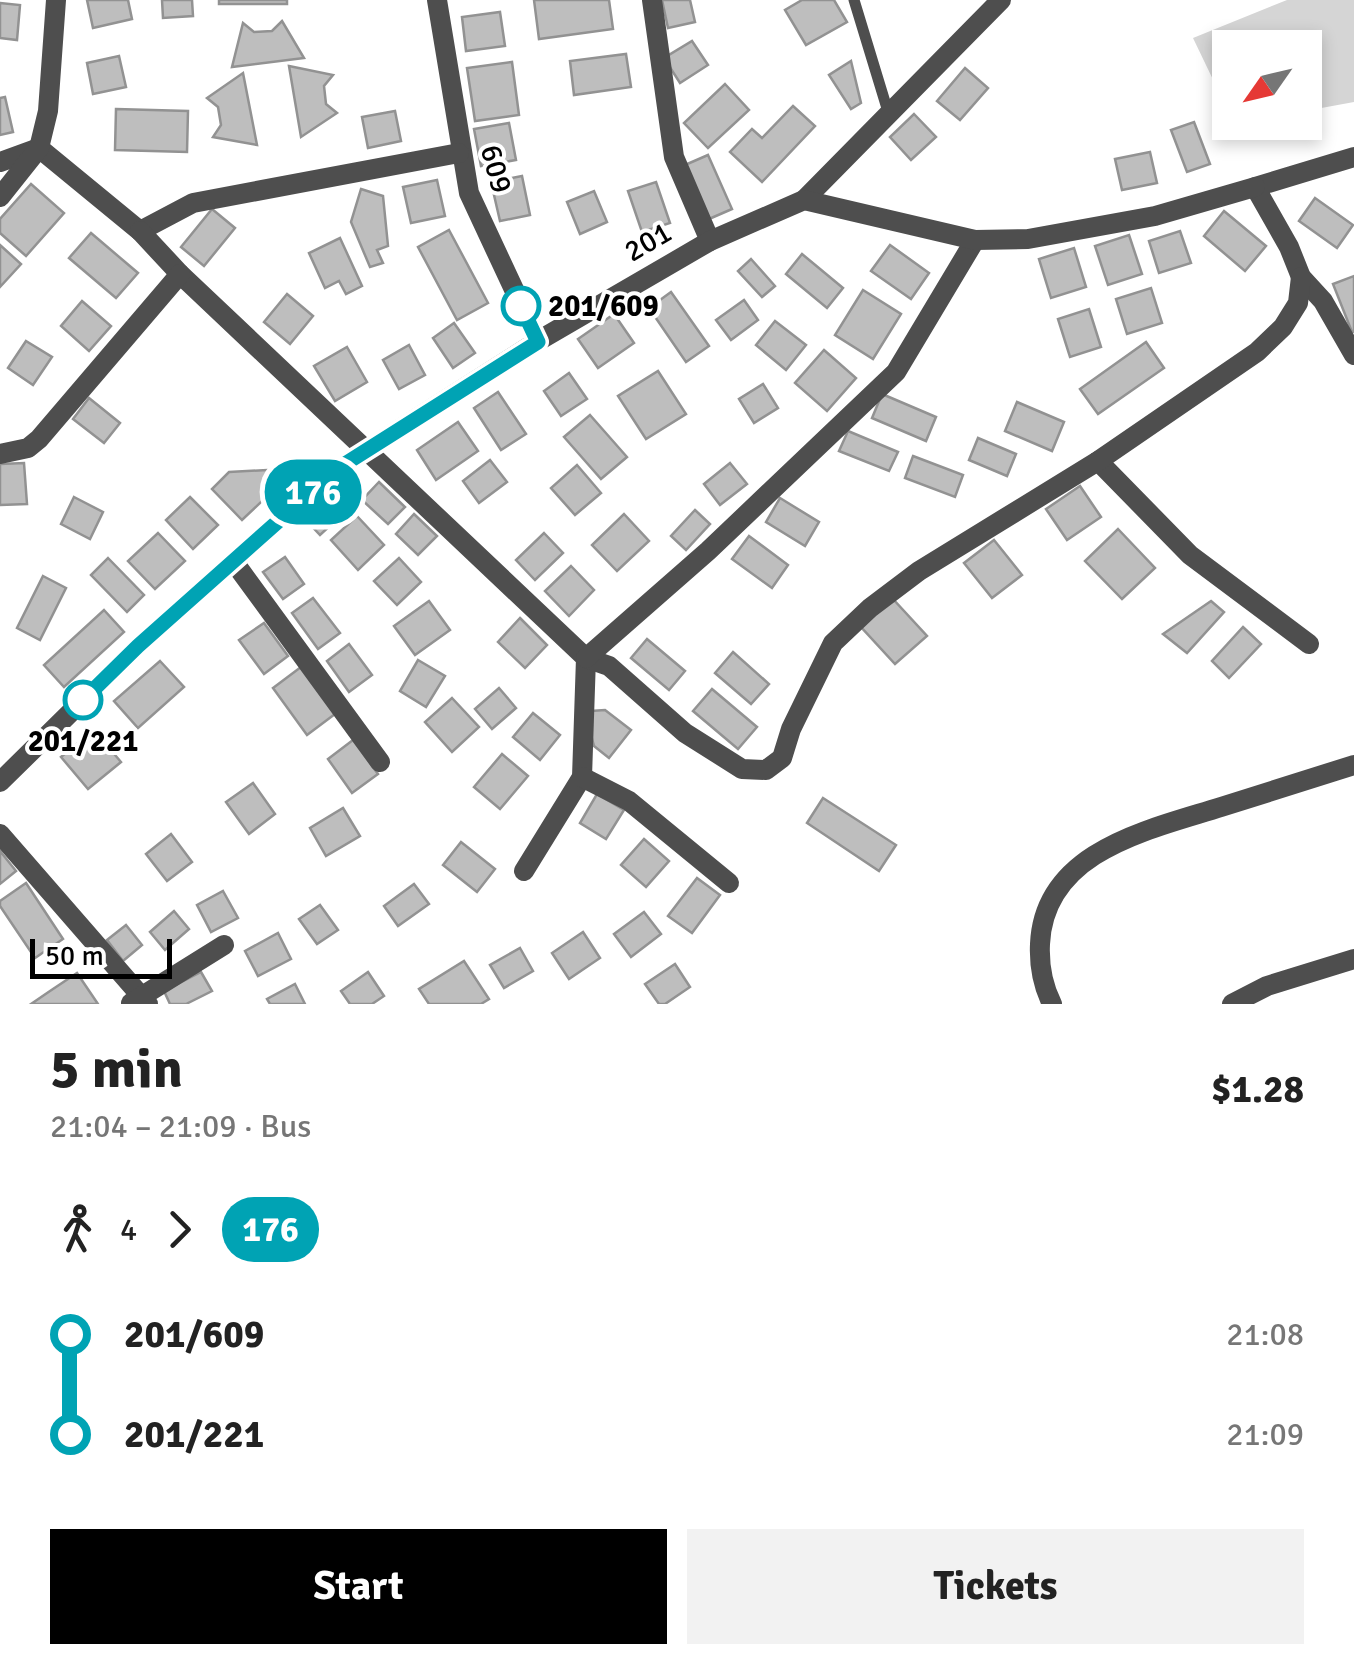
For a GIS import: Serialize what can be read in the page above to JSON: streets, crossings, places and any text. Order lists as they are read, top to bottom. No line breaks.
{"streets":{"street":["609","201"]},"crossings":[["609","201"]],"places":["201/609","201/221"],"lines":["bus line 176"],"scale_bar":"50 m","north":"bottom left","page":{"on_map":"176","scale":"50 m","heading":["5 min","21:04 – 21:09 · Bus","$1.28"],"legs":["4","176"],"list":[{"name":"201/609","value":"21:08"},{"name":"201/221","value":"21:09"}],"buttons":["Start","Tickets"]}}
